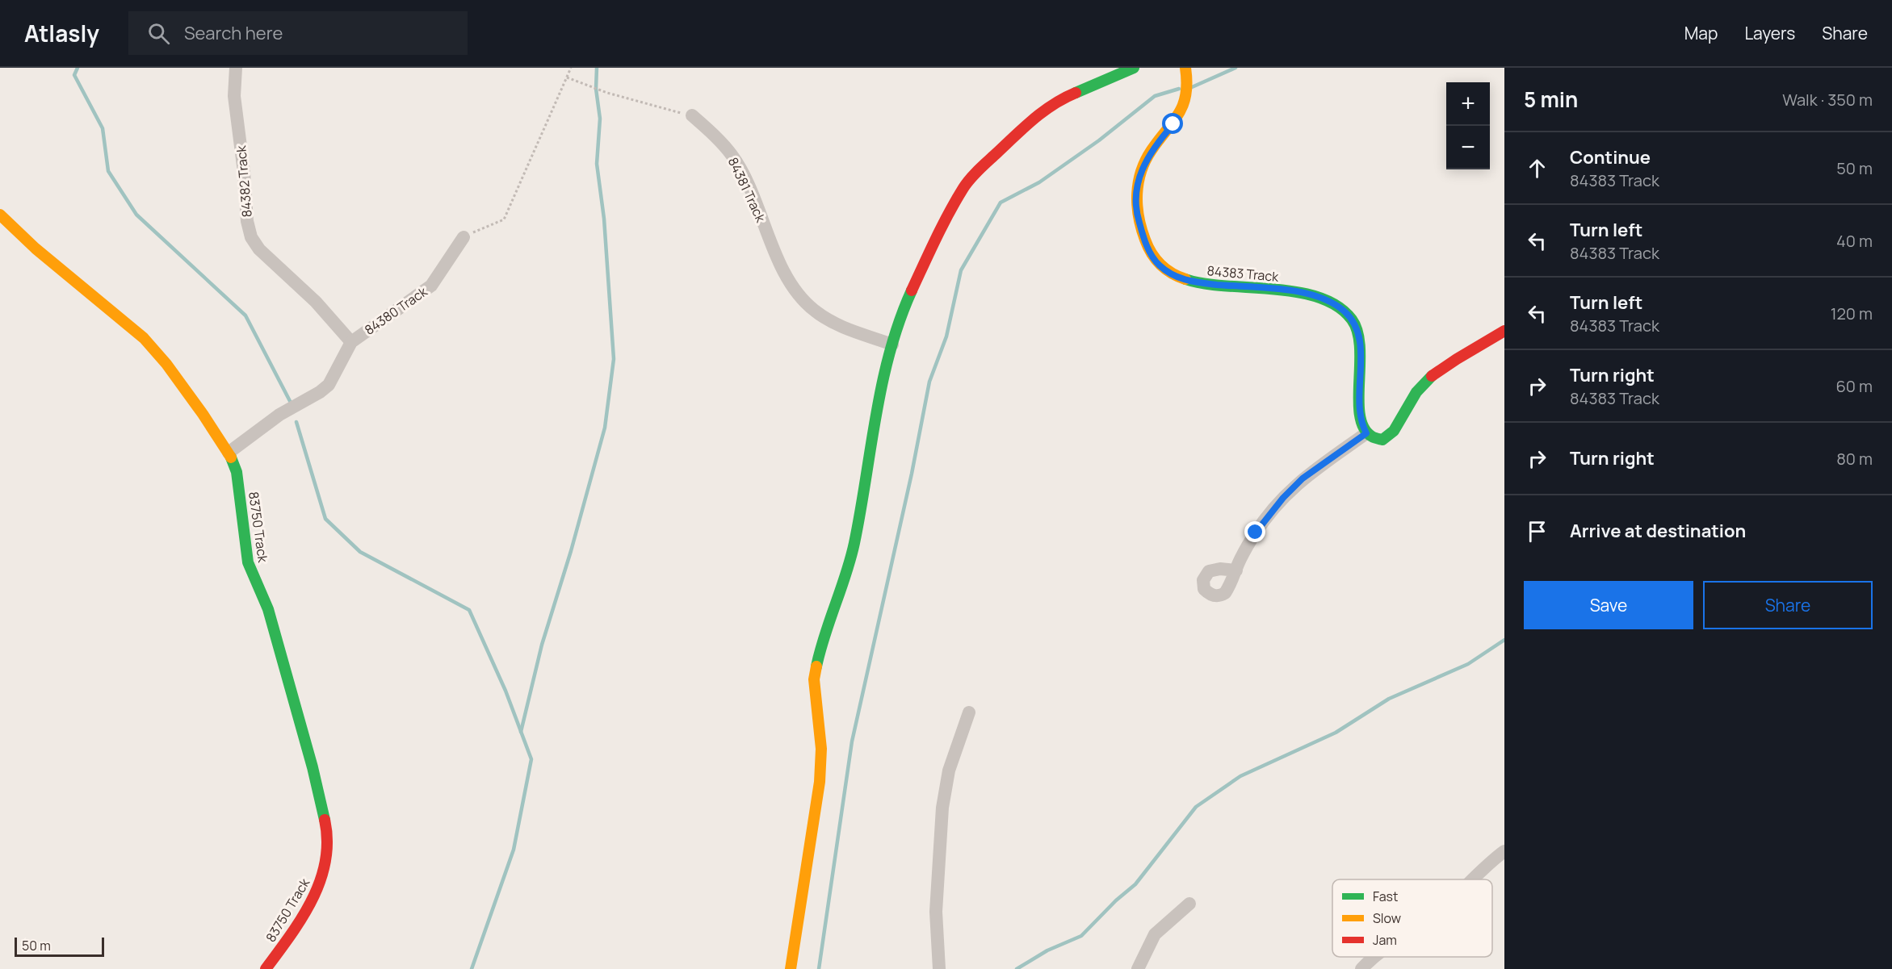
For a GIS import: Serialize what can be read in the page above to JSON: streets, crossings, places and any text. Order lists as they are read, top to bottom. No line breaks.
{"streets":{"street":["84382 Track","84381 Track","84383 Track","84380 Track","83750 Track"]},"crossings":[["84382 Track","84380 Track"],["84380 Track","83750 Track"]],"legend":["Fast","Slow","Jam"],"scale_bar":"50 m","page":{"header":"Atlasly","search":"Search here","nav":["Map","Layers","Share"],"heading":["5 min","Walk · 350 m"],"map_buttons":["+","−"],"list":[["Continue","84383 Track","50 m"],["Turn left","84383 Track","40 m"],["Turn left","84383 Track","120 m"],["Turn right","84383 Track","60 m"],["Turn right","80 m"],"Arrive at destination"],"buttons":["Save","Share"],"scale":"50 m"}}
